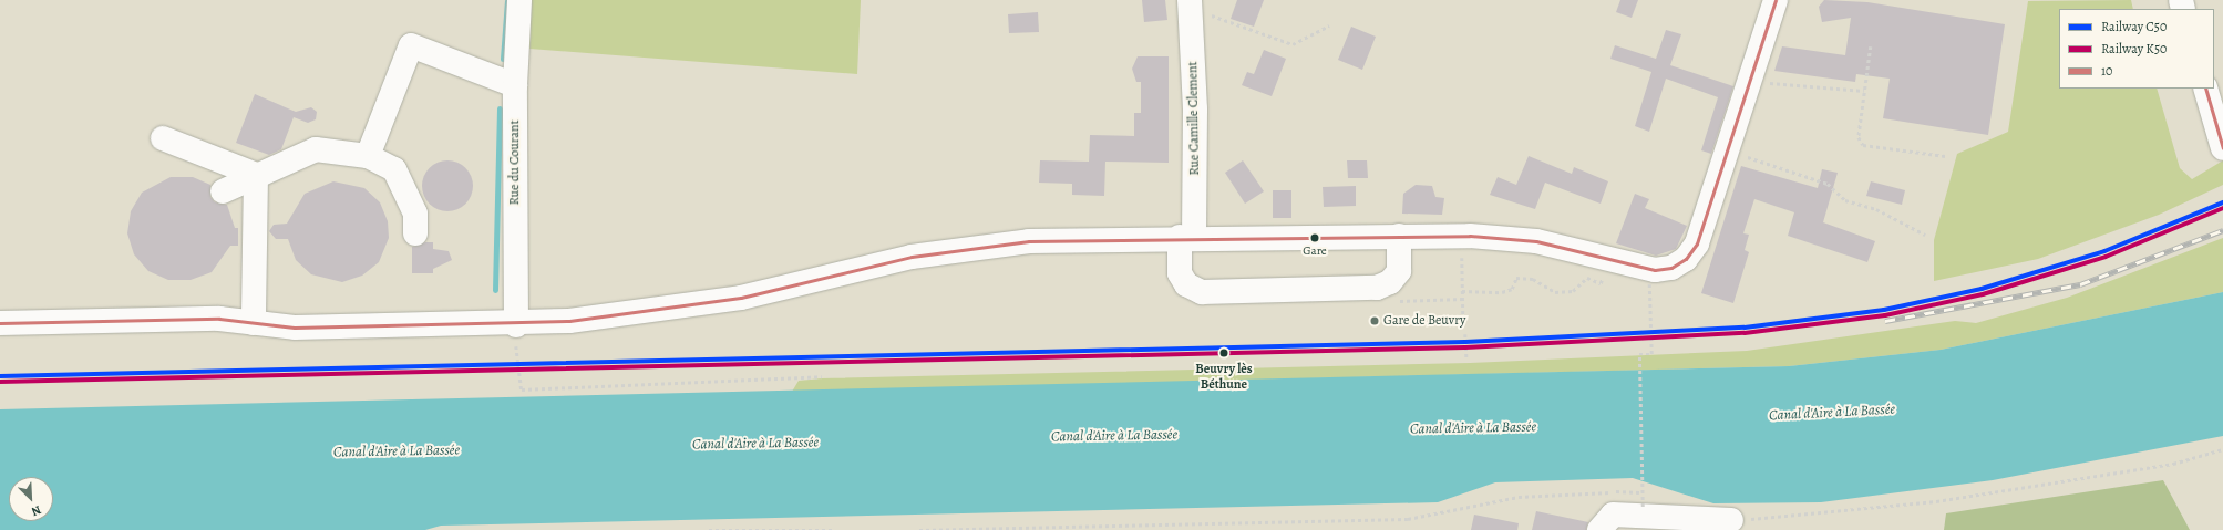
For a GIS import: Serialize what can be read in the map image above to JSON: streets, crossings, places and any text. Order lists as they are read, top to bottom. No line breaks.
{"streets":{"street":["Rue Camille Clement","Rue du Courant"]},"water":["Canal d'Aire à La Bassée"],"places":["Gare","Gare de Beuvry","Beuvry lès Béthune"],"lines":["transit line 10","rail line C50","rail line K50"],"legend":["Railway C50","Railway K50","10"],"north":"bottom right"}
